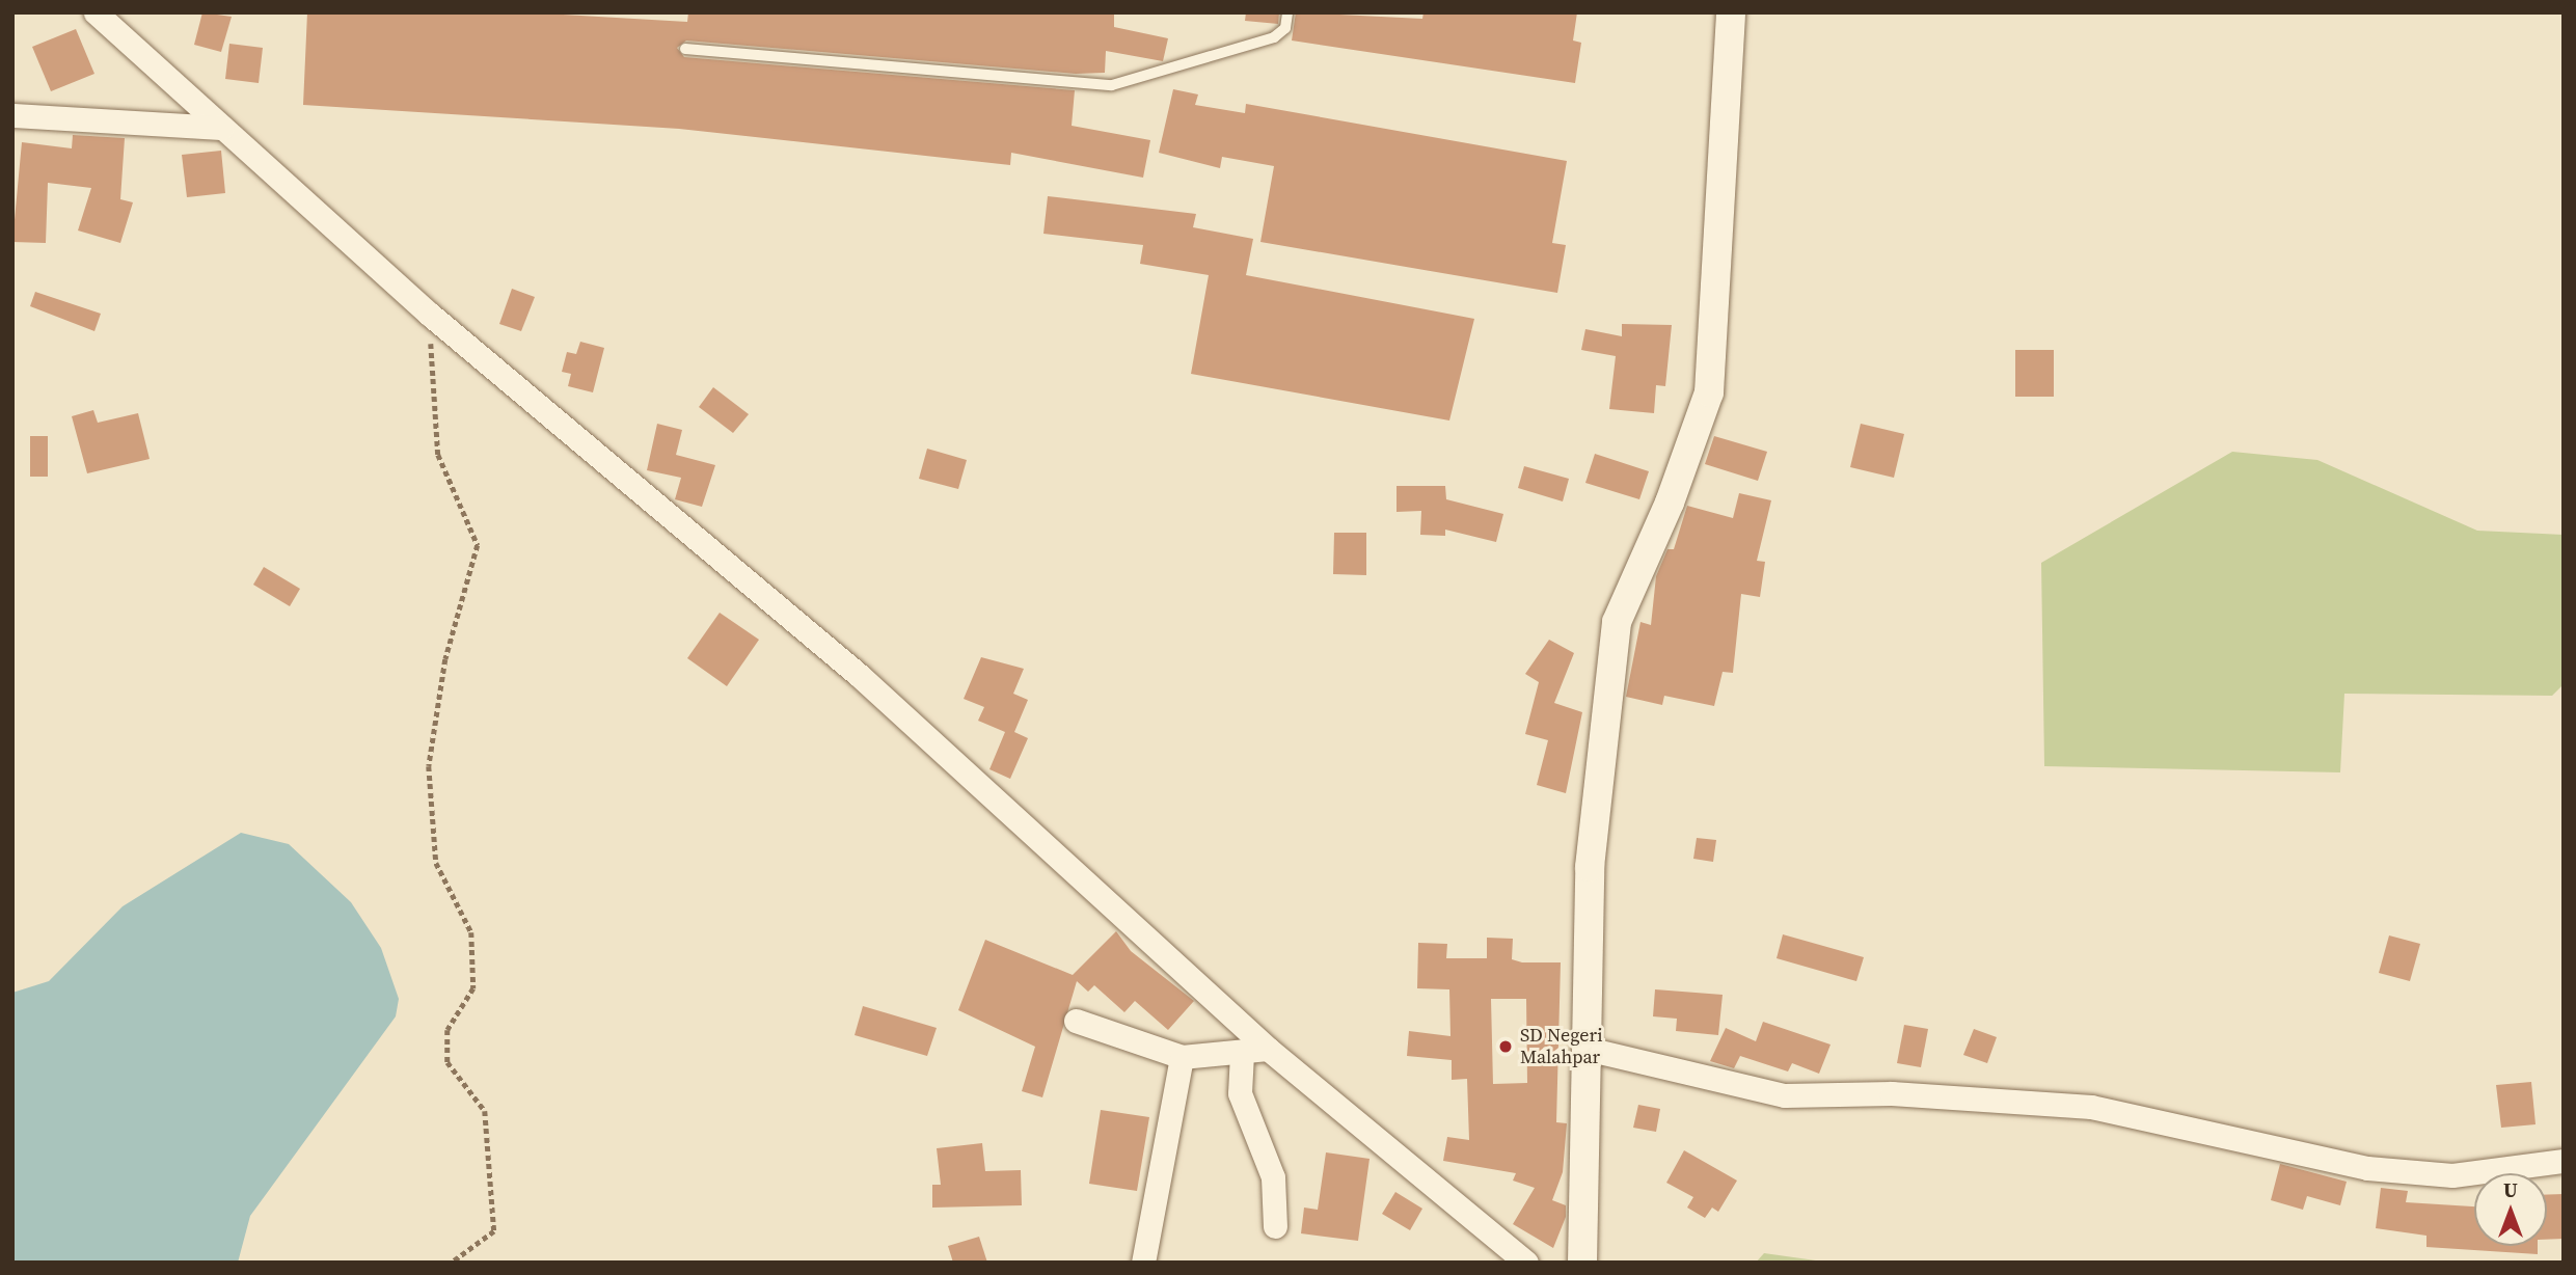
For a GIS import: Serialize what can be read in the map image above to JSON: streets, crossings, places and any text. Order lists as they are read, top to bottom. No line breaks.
{"places":["SD Negeri Malahpar"],"north":"top"}
